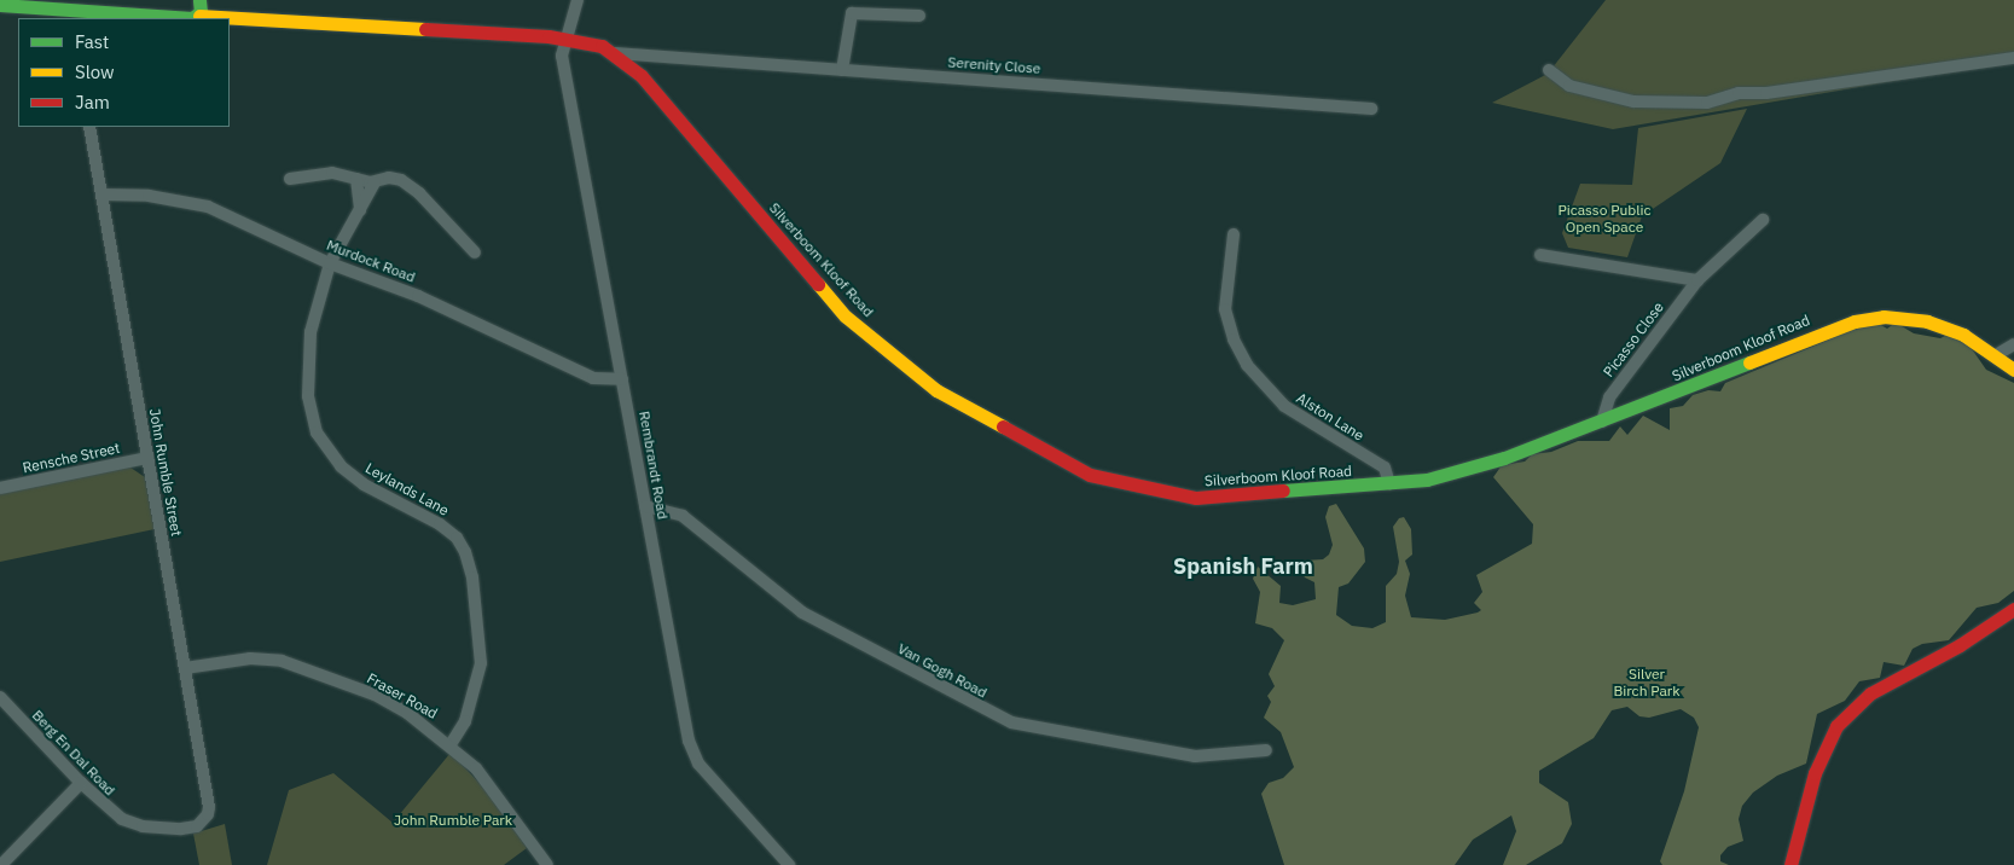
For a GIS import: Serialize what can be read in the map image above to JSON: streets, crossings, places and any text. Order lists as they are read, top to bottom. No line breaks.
{"streets":{"street":["Serenity Close","Silverboom Kloof Road","Murdock Road","Picasso Close","Alston Lane","Rensche Street","Rembrandt Road","John Rumble Street","Leylands Lane","Van Gogh Road","Fraser Road","Berg En Dal Road"]},"crossings":[["Serenity Close","Silverboom Kloof Road"],["Silverboom Kloof Road","Picasso Close"],["Silverboom Kloof Road","Alston Lane"],["Silverboom Kloof Road","Rembrandt Road"],["Murdock Road","Rembrandt Road"],["Murdock Road","John Rumble Street"],["Murdock Road","Leylands Lane"],["Rensche Street","John Rumble Street"],["Rembrandt Road","Van Gogh Road"],["John Rumble Street","Fraser Road"],["John Rumble Street","Berg En Dal Road"],["Leylands Lane","Fraser Road"]],"districts":["Spanish Farm"],"parks":["Picasso Public Open Space","Silver Birch Park","John Rumble Park"],"legend":["Fast","Slow","Jam"]}
